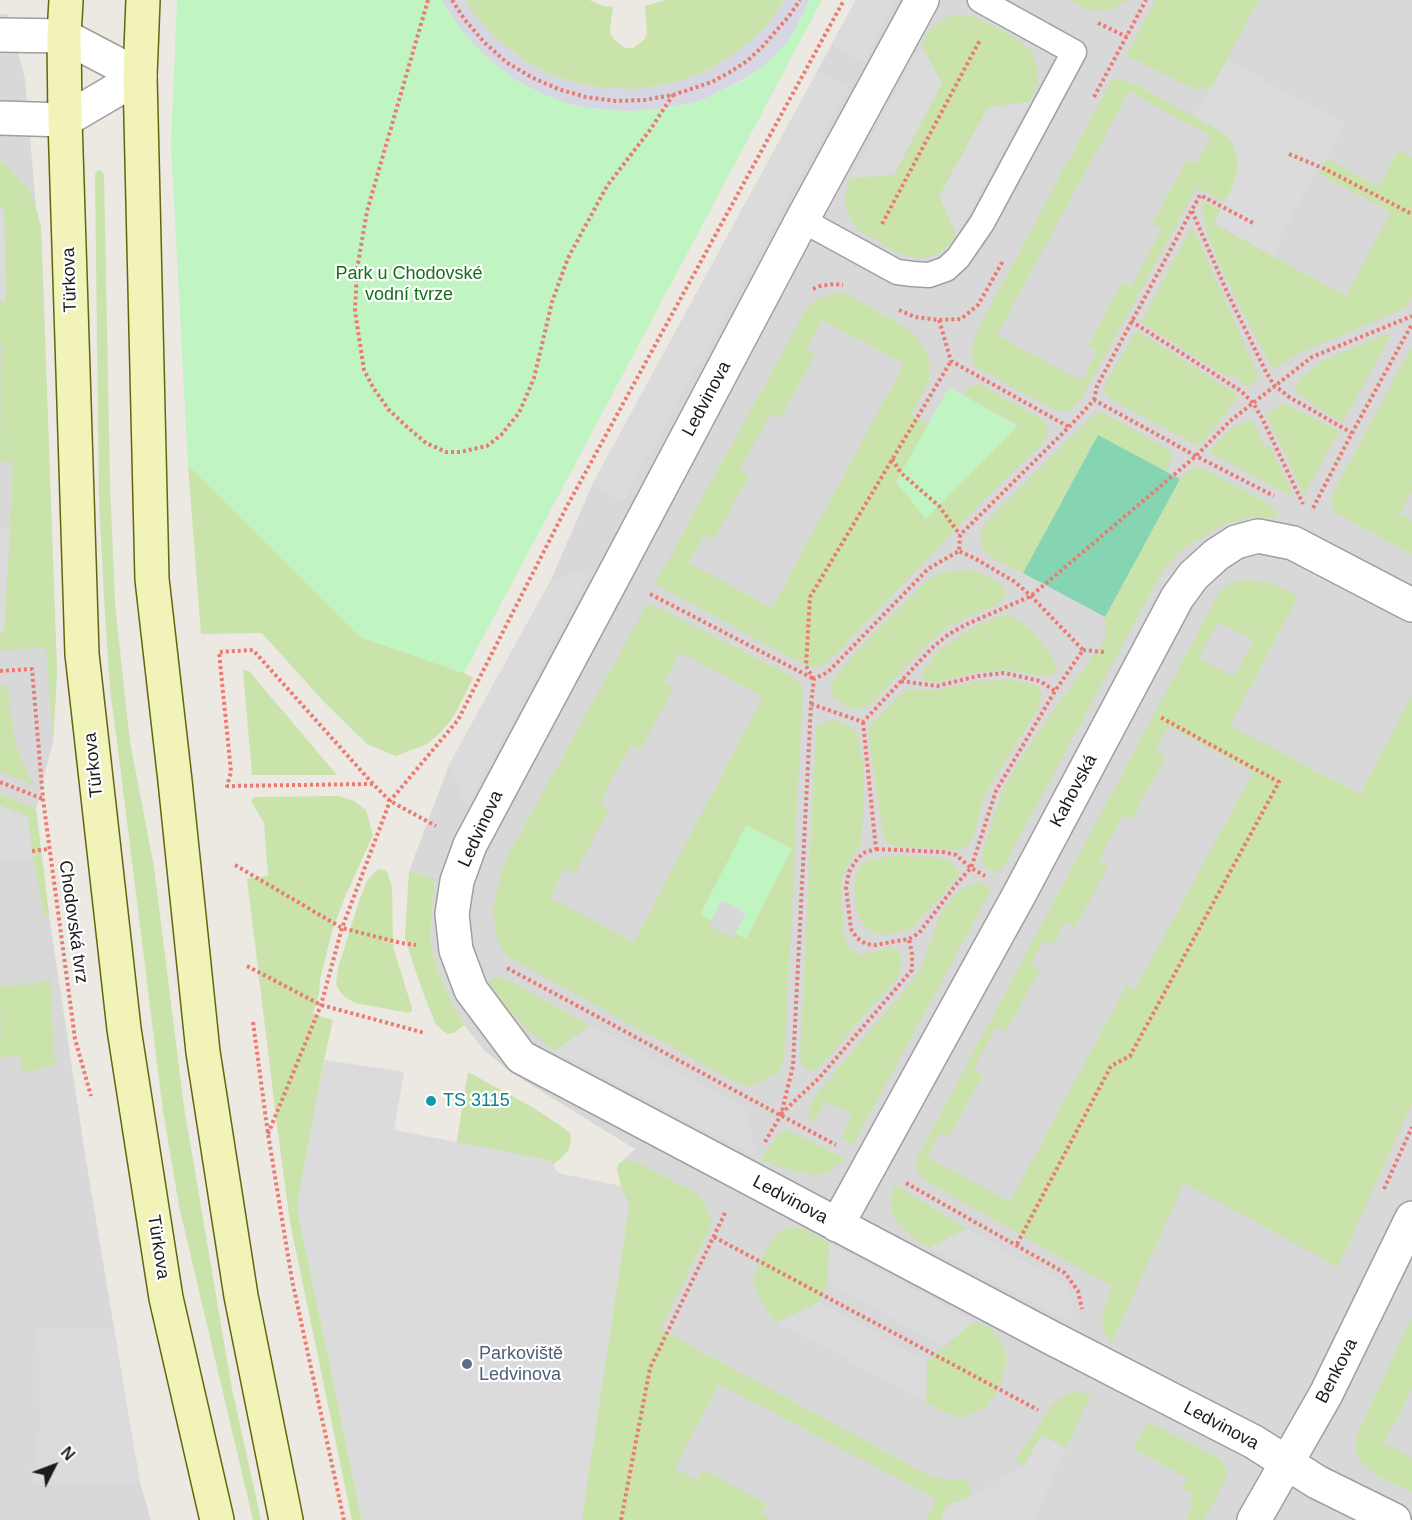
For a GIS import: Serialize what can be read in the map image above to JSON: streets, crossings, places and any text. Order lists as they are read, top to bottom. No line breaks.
{"streets":{"main road":["Türkova"],"street":["Ledvinova","Kahovská","Benkova"],"path":["Chodovská tvrz"]},"crossings":[["Ledvinova","Kahovská"],["Ledvinova","Benkova"]],"parks":["Park u Chodovské vodní tvrze"],"places":["TS 3115","Parkoviště Ledvinova"],"north":"top right"}
